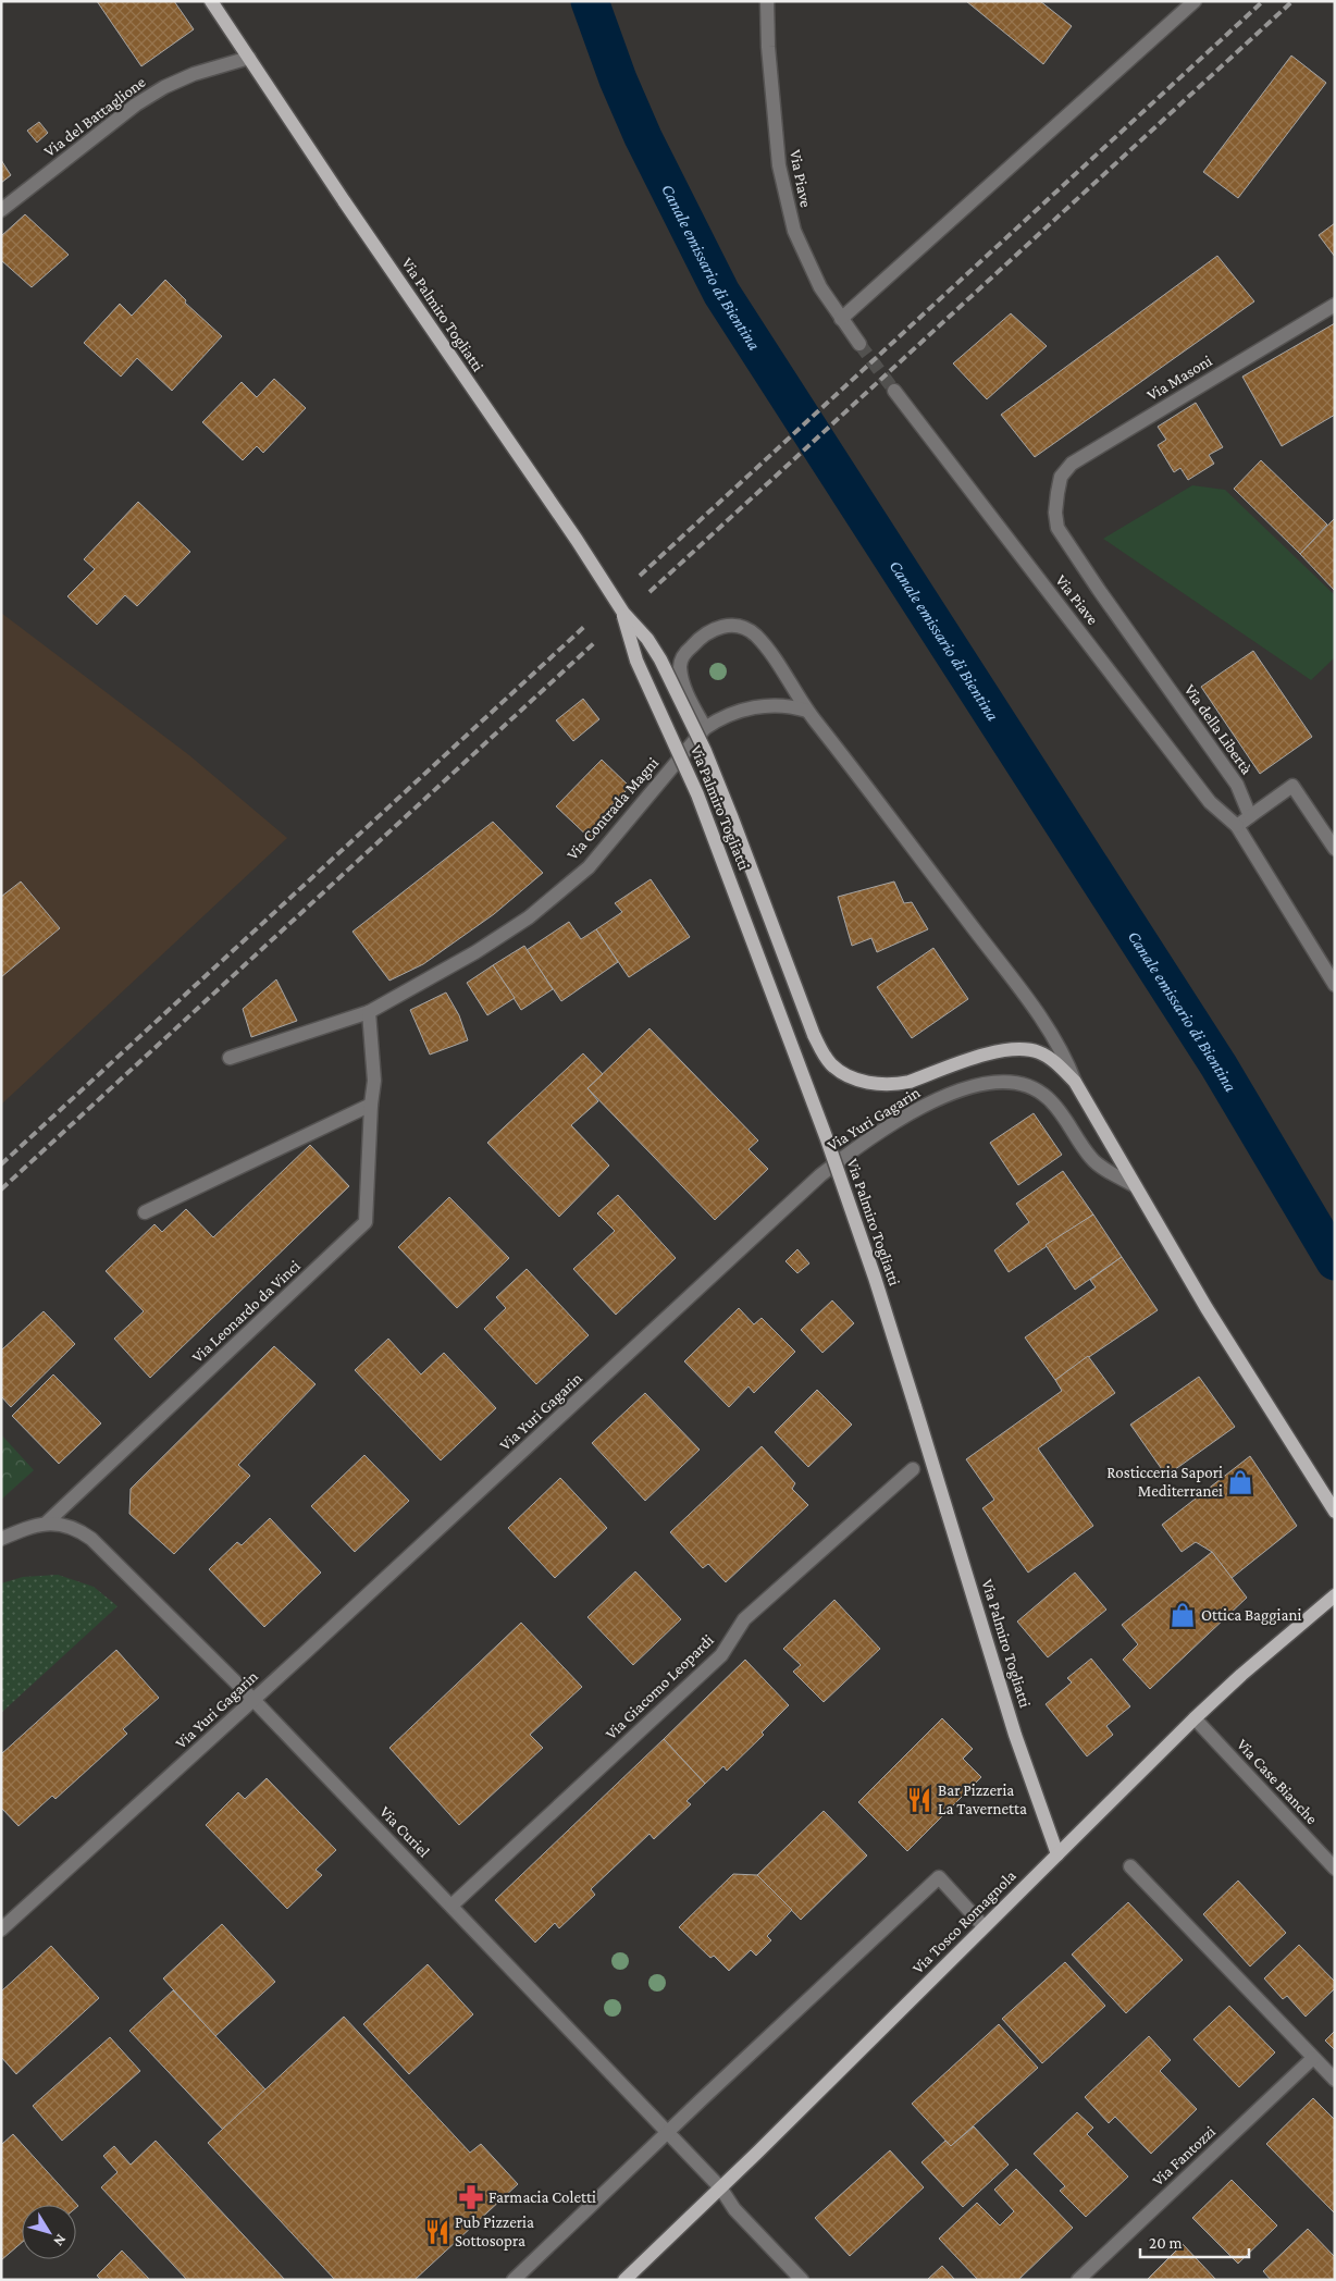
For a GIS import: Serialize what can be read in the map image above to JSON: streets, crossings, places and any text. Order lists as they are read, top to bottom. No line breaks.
{"streets":{"main road":["Via Palmiro Togliatti","Via Tosco Romagnola"],"street":["Via del Battaglione","Via Piave","Via Masoni","Via della Libertà","Via Contrada Magni","Via Yuri Gagarin","Via Leonardo da Vinci","Via Giacomo Leopardi","Via Case Bianche","Via Curiel","Via Fantozzi"]},"crossings":[["Via del Battaglione","Via Palmiro Togliatti"],["Via Palmiro Togliatti","Via Contrada Magni"],["Via Palmiro Togliatti","Via Yuri Gagarin"],["Via Palmiro Togliatti","Via Tosco Romagnola"],["Via Masoni","Via della Libertà"],["Via Contrada Magni","Via Leonardo da Vinci"],["Via Yuri Gagarin","Via Curiel"],["Via Leonardo da Vinci","Via Curiel"],["Via Giacomo Leopardi","Via Curiel"],["Via Case Bianche","Via Tosco Romagnola"],["Via Curiel","Via Tosco Romagnola"]],"water":["Canale emissario di Bientina"],"places":{"shop":["Rosticceria Sapori Mediterranei","Ottica Baggiani"],"restaurant":["Bar Pizzeria La Tavernetta","Pub Pizzeria Sottosopra"],"pharmacy":["Farmacia Coletti"]},"scale_bar":"20 m","north":"bottom right"}
